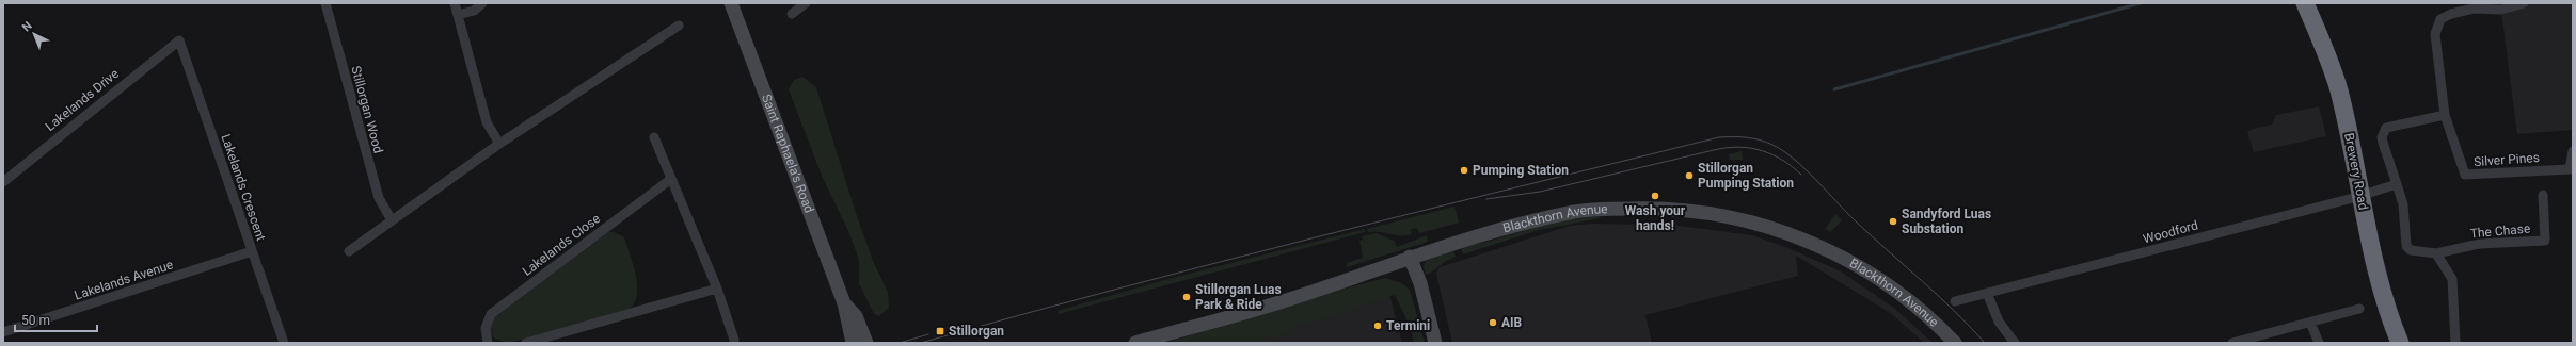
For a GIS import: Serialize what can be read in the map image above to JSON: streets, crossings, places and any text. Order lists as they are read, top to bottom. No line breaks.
{"streets":{"highway":["Brewery Road"],"street":["Lakelands Drive","Stillorgan Wood","Saint Raphaela’s Road","Silver Pines","Lakelands Crescent","Blackthorn Avenue","The Chase","Woodford","Lakelands Close","Lakelands Avenue"]},"crossings":[["Lakelands Drive","Lakelands Crescent"],["Brewery Road","Woodford"],["Lakelands Crescent","Lakelands Avenue"]],"places":{"other":["Pumping Station","Stillorgan Pumping Station","Wash your hands!","Sandyford Luas Substation","Stillorgan Luas Park & Ride","AIB","Termini"],"transit":["Stillorgan"]},"scale_bar":"50 m","north":"top left"}
